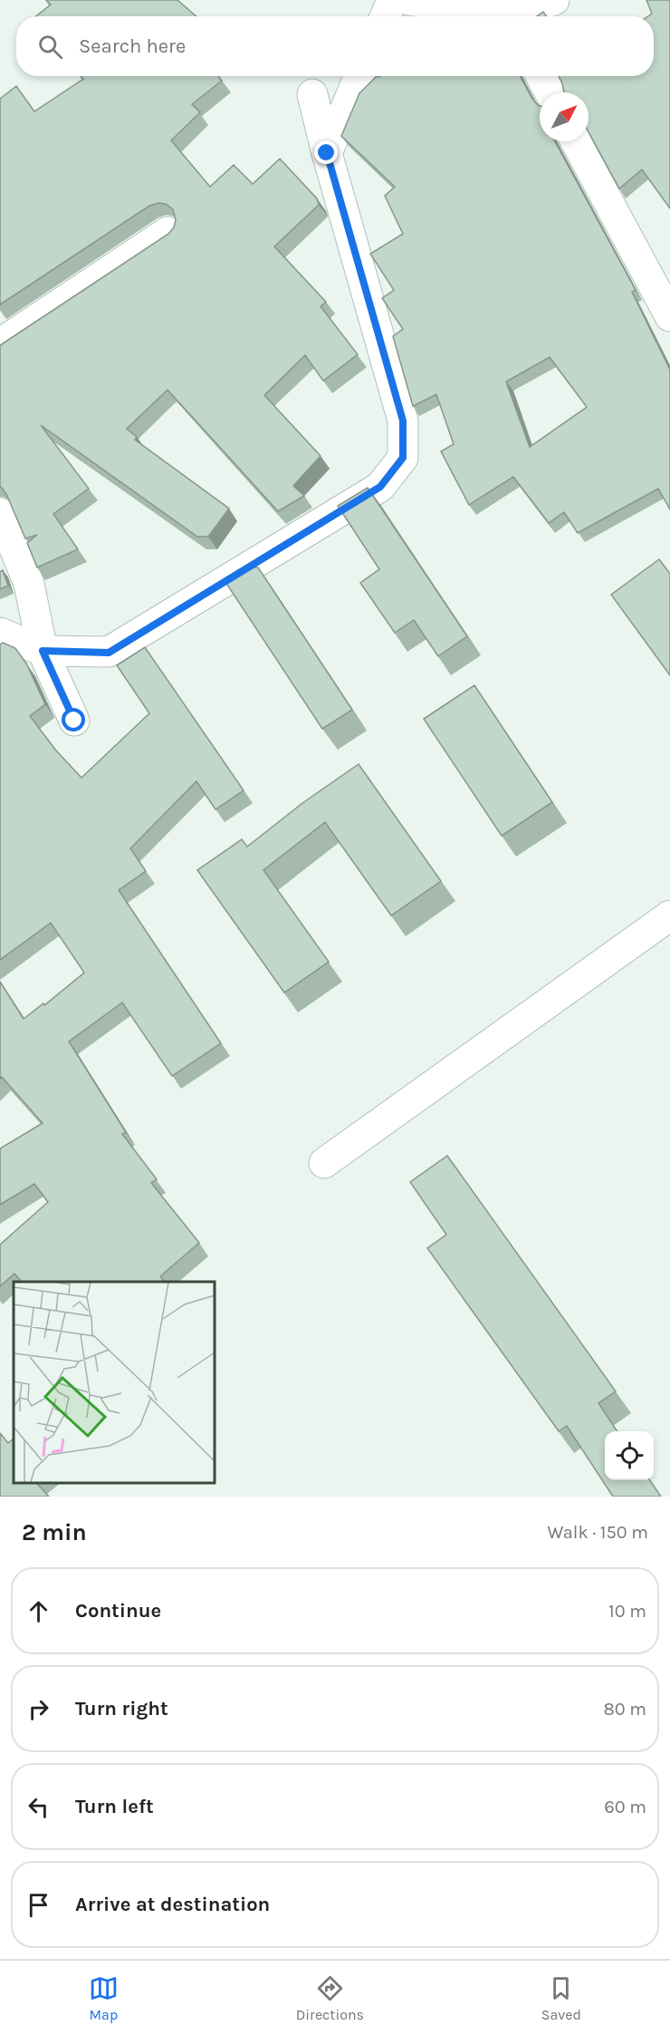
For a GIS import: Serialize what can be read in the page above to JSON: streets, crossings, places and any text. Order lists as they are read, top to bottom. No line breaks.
{"north":"top right","page":{"search":"Search here","heading":["2 min","Walk · 150 m"],"list":[["Continue","10 m"],["Turn right","80 m"],["Turn left","60 m"],"Arrive at destination"],"nav":["Map","Directions","Saved"]}}
